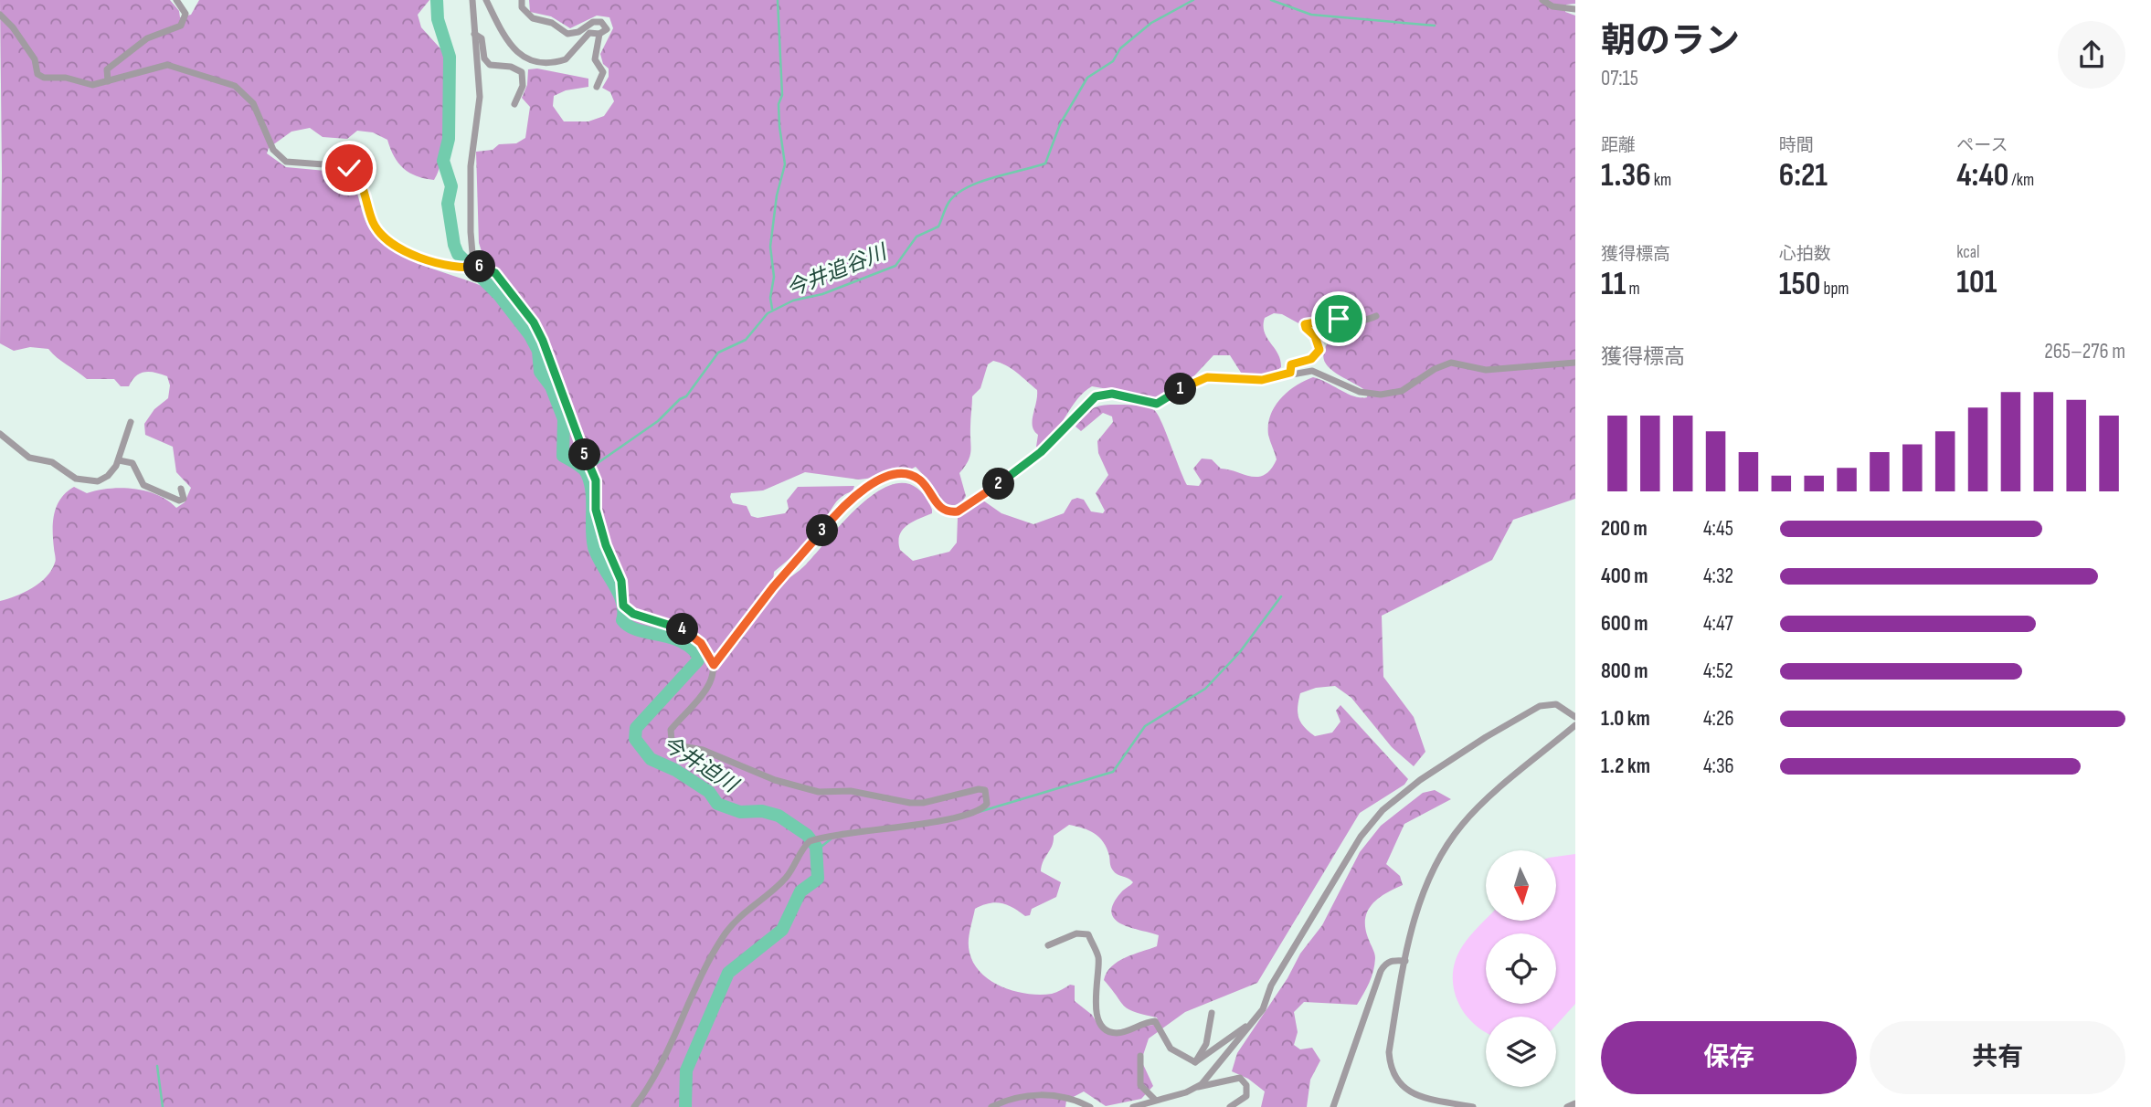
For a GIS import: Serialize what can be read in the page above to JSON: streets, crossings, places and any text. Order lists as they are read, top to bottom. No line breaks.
{"water":["今井追谷川","今井迫川"],"north":"bottom","page":{"heading":["朝のラン","07:15"],"stats":[["距離","1.36 km"],["時間","6:21"],["ペース","4:40 /km"],["獲得標高","11 m"],["心拍数","150 bpm"],["kcal","101"]],"pins":["6","1","5","2","3","4"],"chart":["獲得標高","265–276 m"],"list":[{"name":"200 m","note":"4:45"},{"name":"400 m","note":"4:32"},{"name":"600 m","note":"4:47"},{"name":"800 m","note":"4:52"},{"name":"1.0 km","note":"4:26"},{"name":"1.2 km","note":"4:36"}],"buttons":["保存","共有"]}}
